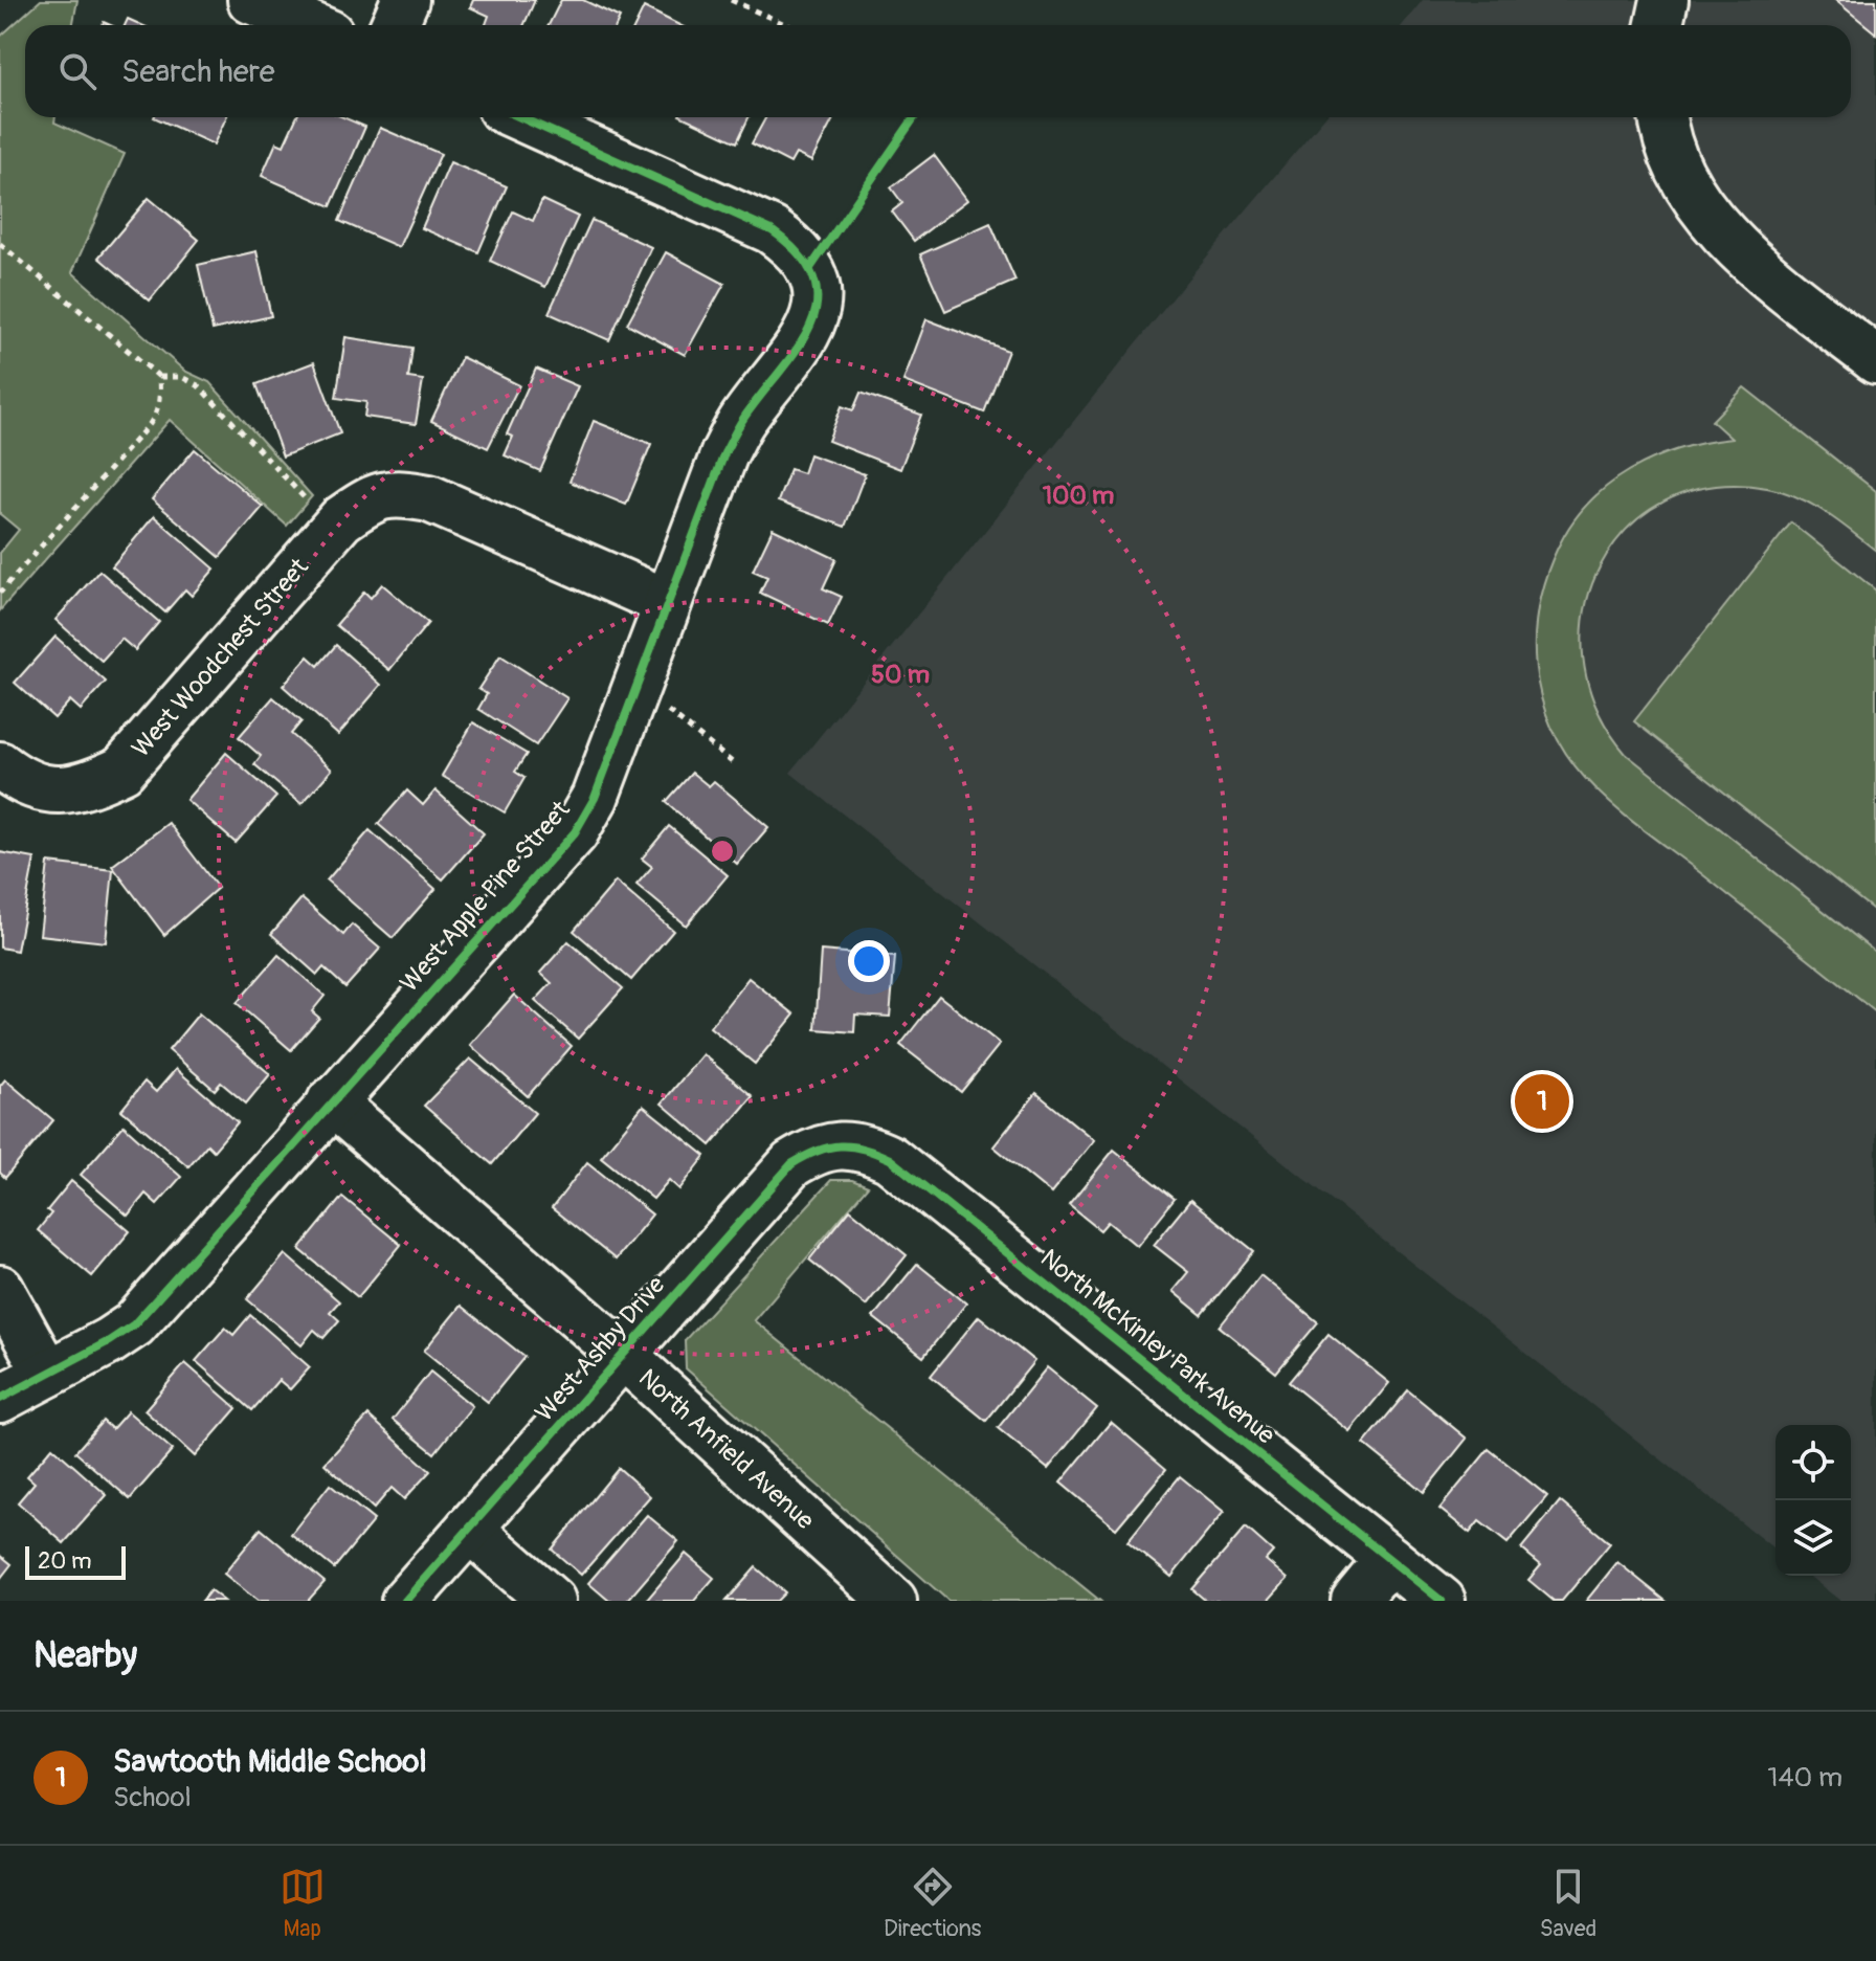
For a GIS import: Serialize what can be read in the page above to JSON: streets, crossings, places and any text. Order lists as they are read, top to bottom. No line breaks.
{"streets":{"street":["West Woodchest Street","West Apple Pine Street","North McKinley Park Avenue","West Ashby Drive","North Anfield Avenue"]},"crossings":[["West Woodchest Street","West Apple Pine Street"],["West Apple Pine Street","North Anfield Avenue"],["North McKinley Park Avenue","West Ashby Drive"],["West Ashby Drive","North Anfield Avenue"]],"scale_bar":"20 m","page":{"search":"Search here","pins":"1","scale":"20 m","heading":"Nearby","list":[{"mark":"1","name":"Sawtooth Middle School","note":"School","value":"140 m"}],"nav":["Map","Directions","Saved"]},"rings":["100 m","50 m"]}
